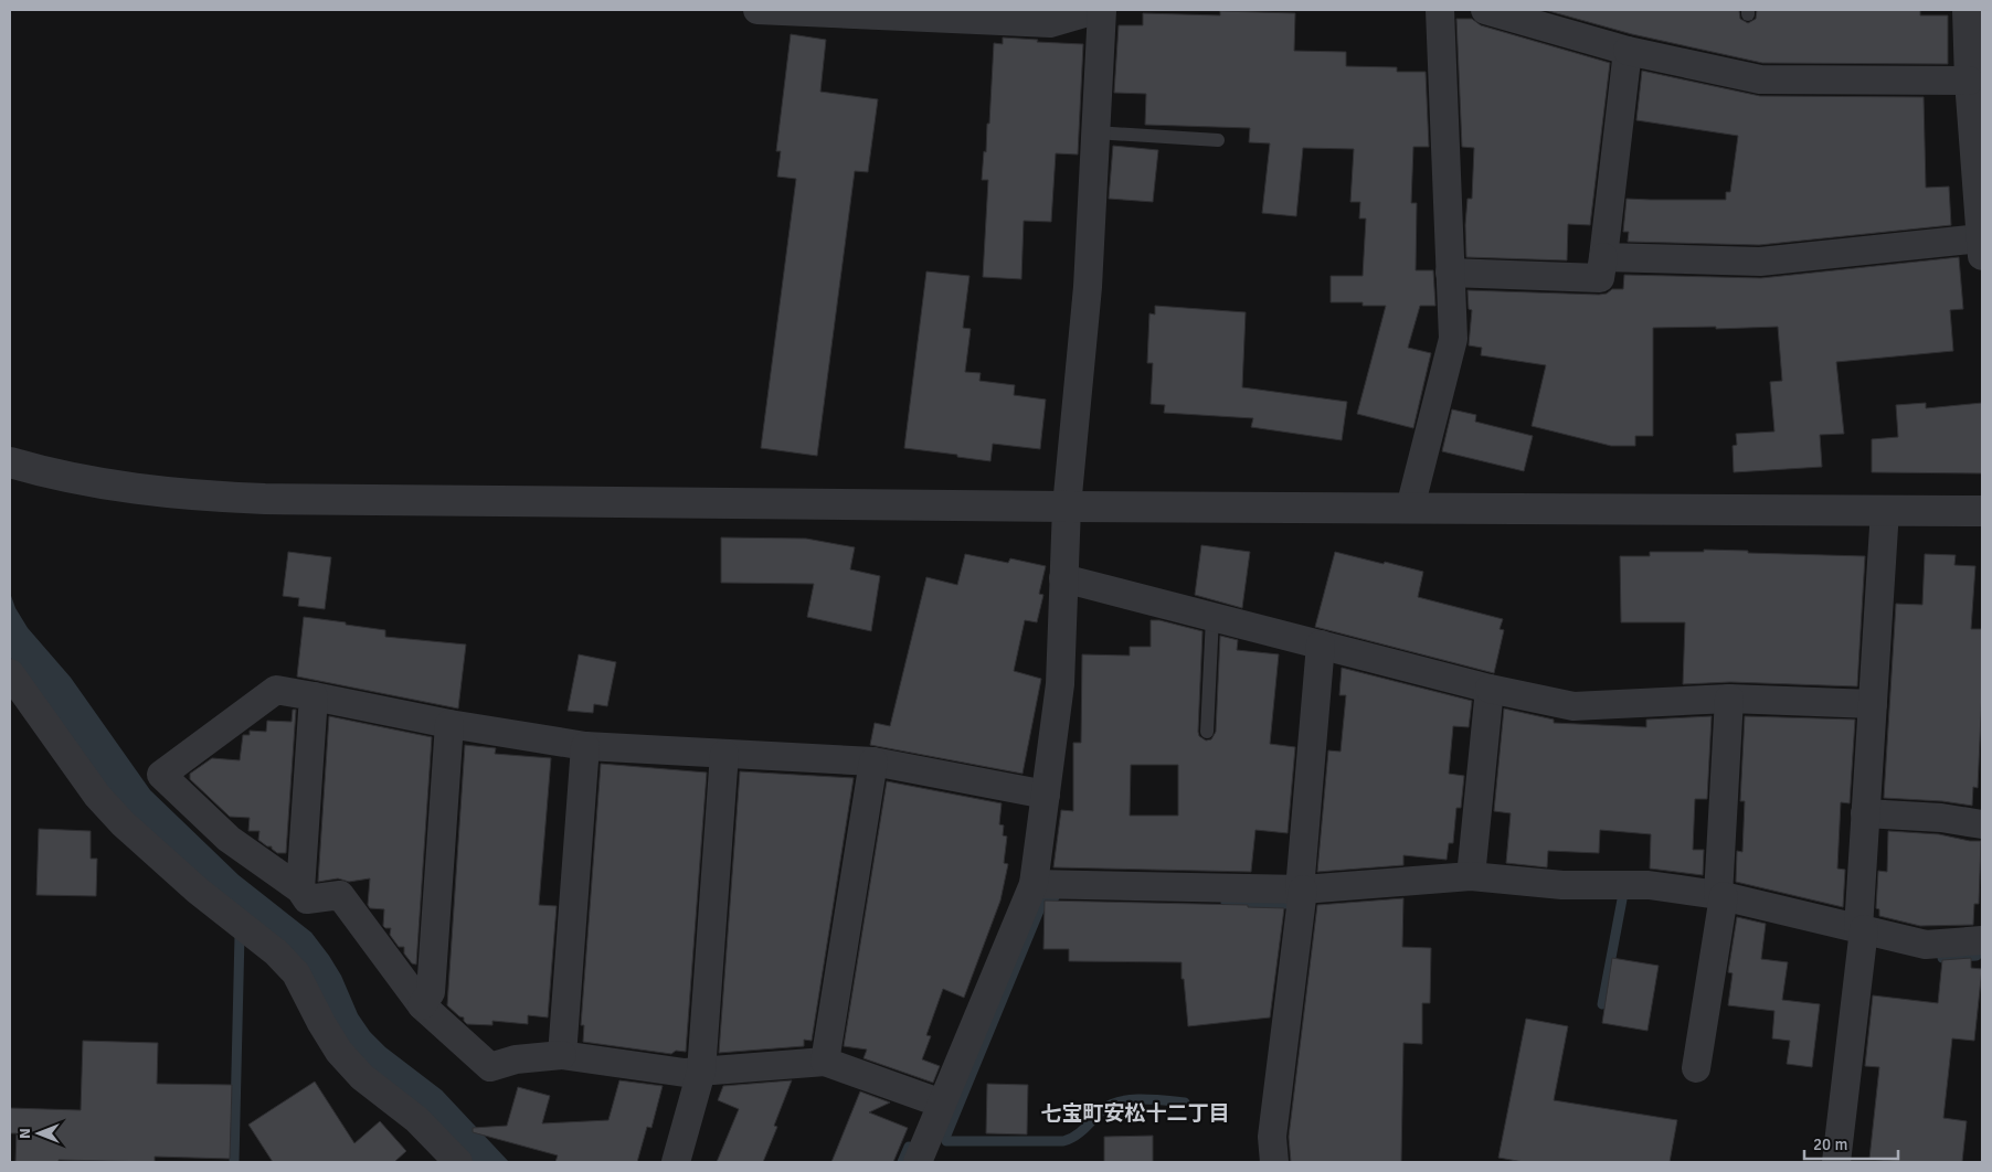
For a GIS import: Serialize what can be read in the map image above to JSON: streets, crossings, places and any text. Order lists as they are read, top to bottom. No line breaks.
{"districts":["七宝町安松十二丁目"],"scale_bar":"20 m","north":"left"}
